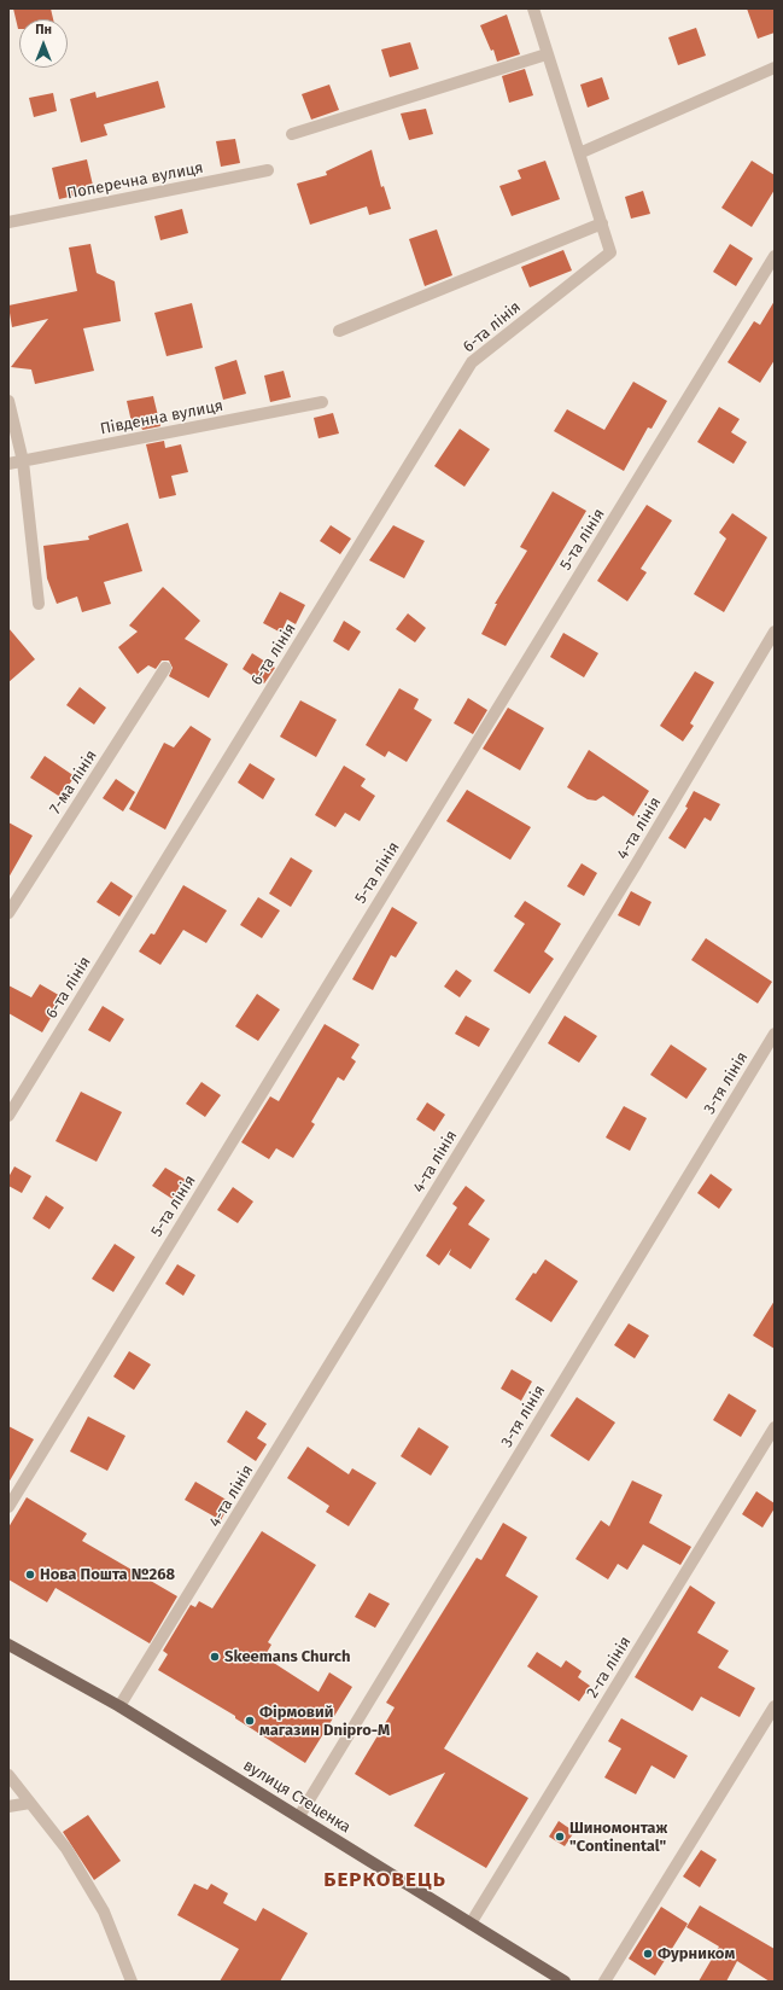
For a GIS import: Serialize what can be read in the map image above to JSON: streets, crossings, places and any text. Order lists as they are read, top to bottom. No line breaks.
{"streets":{"main road":["вулиця Стеценка"],"street":["Поперечна вулиця","6-та лінія","Південна вулиця","5-та лінія","7-ма лінія","4-та лінія","3-тя лінія","2-га лінія"]},"crossings":[["4-та лінія","вулиця Стеценка"],["3-тя лінія","вулиця Стеценка"],["2-га лінія","вулиця Стеценка"]],"districts":["БЕРКОВЕЦЬ"],"places":["Нова Пошта №268","Skeemans Church","Фірмовий магазин Dnipro-M","Шиномонтаж \"Continental\"","Фурником"],"north":"top"}
